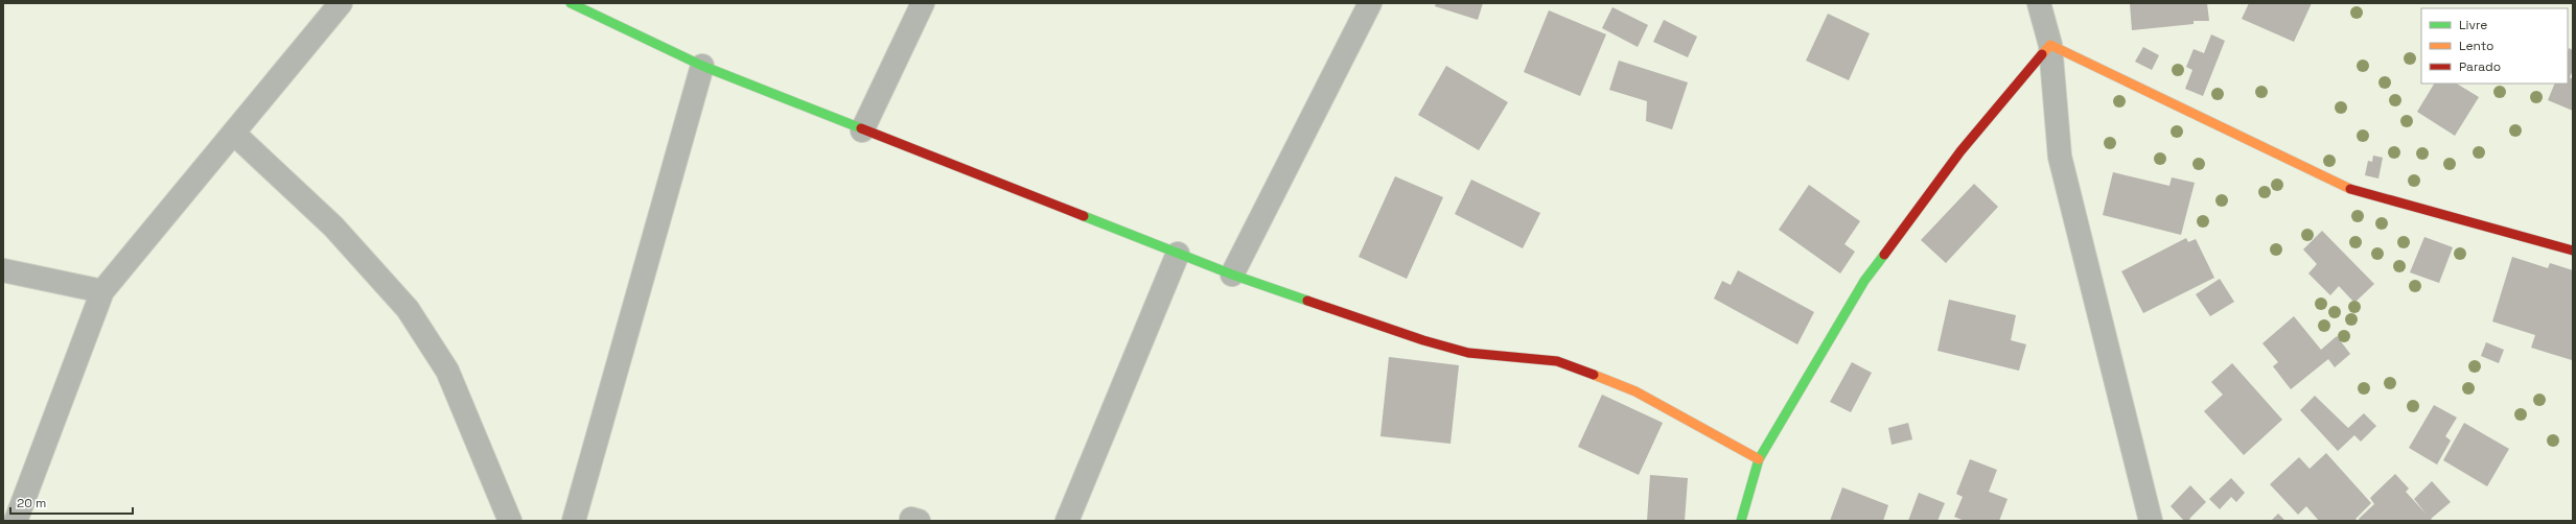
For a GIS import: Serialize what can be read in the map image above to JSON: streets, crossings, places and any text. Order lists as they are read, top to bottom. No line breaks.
{"legend":["Livre","Lento","Parado"],"scale_bar":"20 m"}
